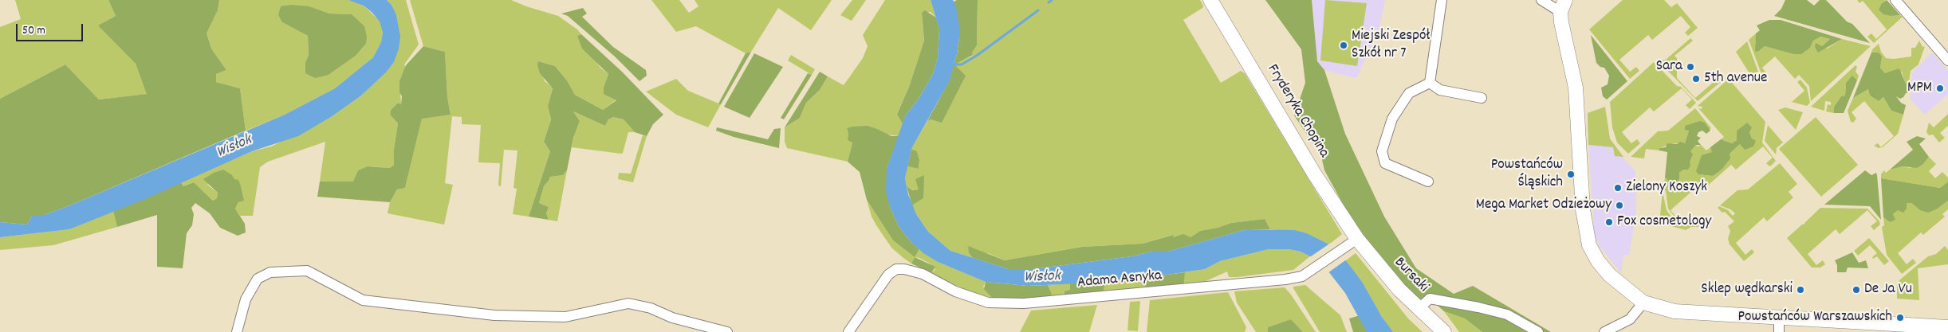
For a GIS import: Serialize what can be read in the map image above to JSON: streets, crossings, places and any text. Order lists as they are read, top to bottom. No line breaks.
{"streets":{"street":["Fryderyka Chopina","Bursaki","Adama Asnyka"]},"crossings":[["Fryderyka Chopina","Bursaki"],["Fryderyka Chopina","Adama Asnyka"],["Bursaki","Adama Asnyka"]],"water":["Wisłok"],"places":["Miejski Zespół Szkół nr 7","Sara","5th avenue","MPM","Powstańców Śląskich","Zielony Koszyk","Mega Market Odzieżowy","Fox cosmetology","Sklep wędkarski","De Ja Vu","Powstańców Warszawskich"],"scale_bar":"50 m"}
